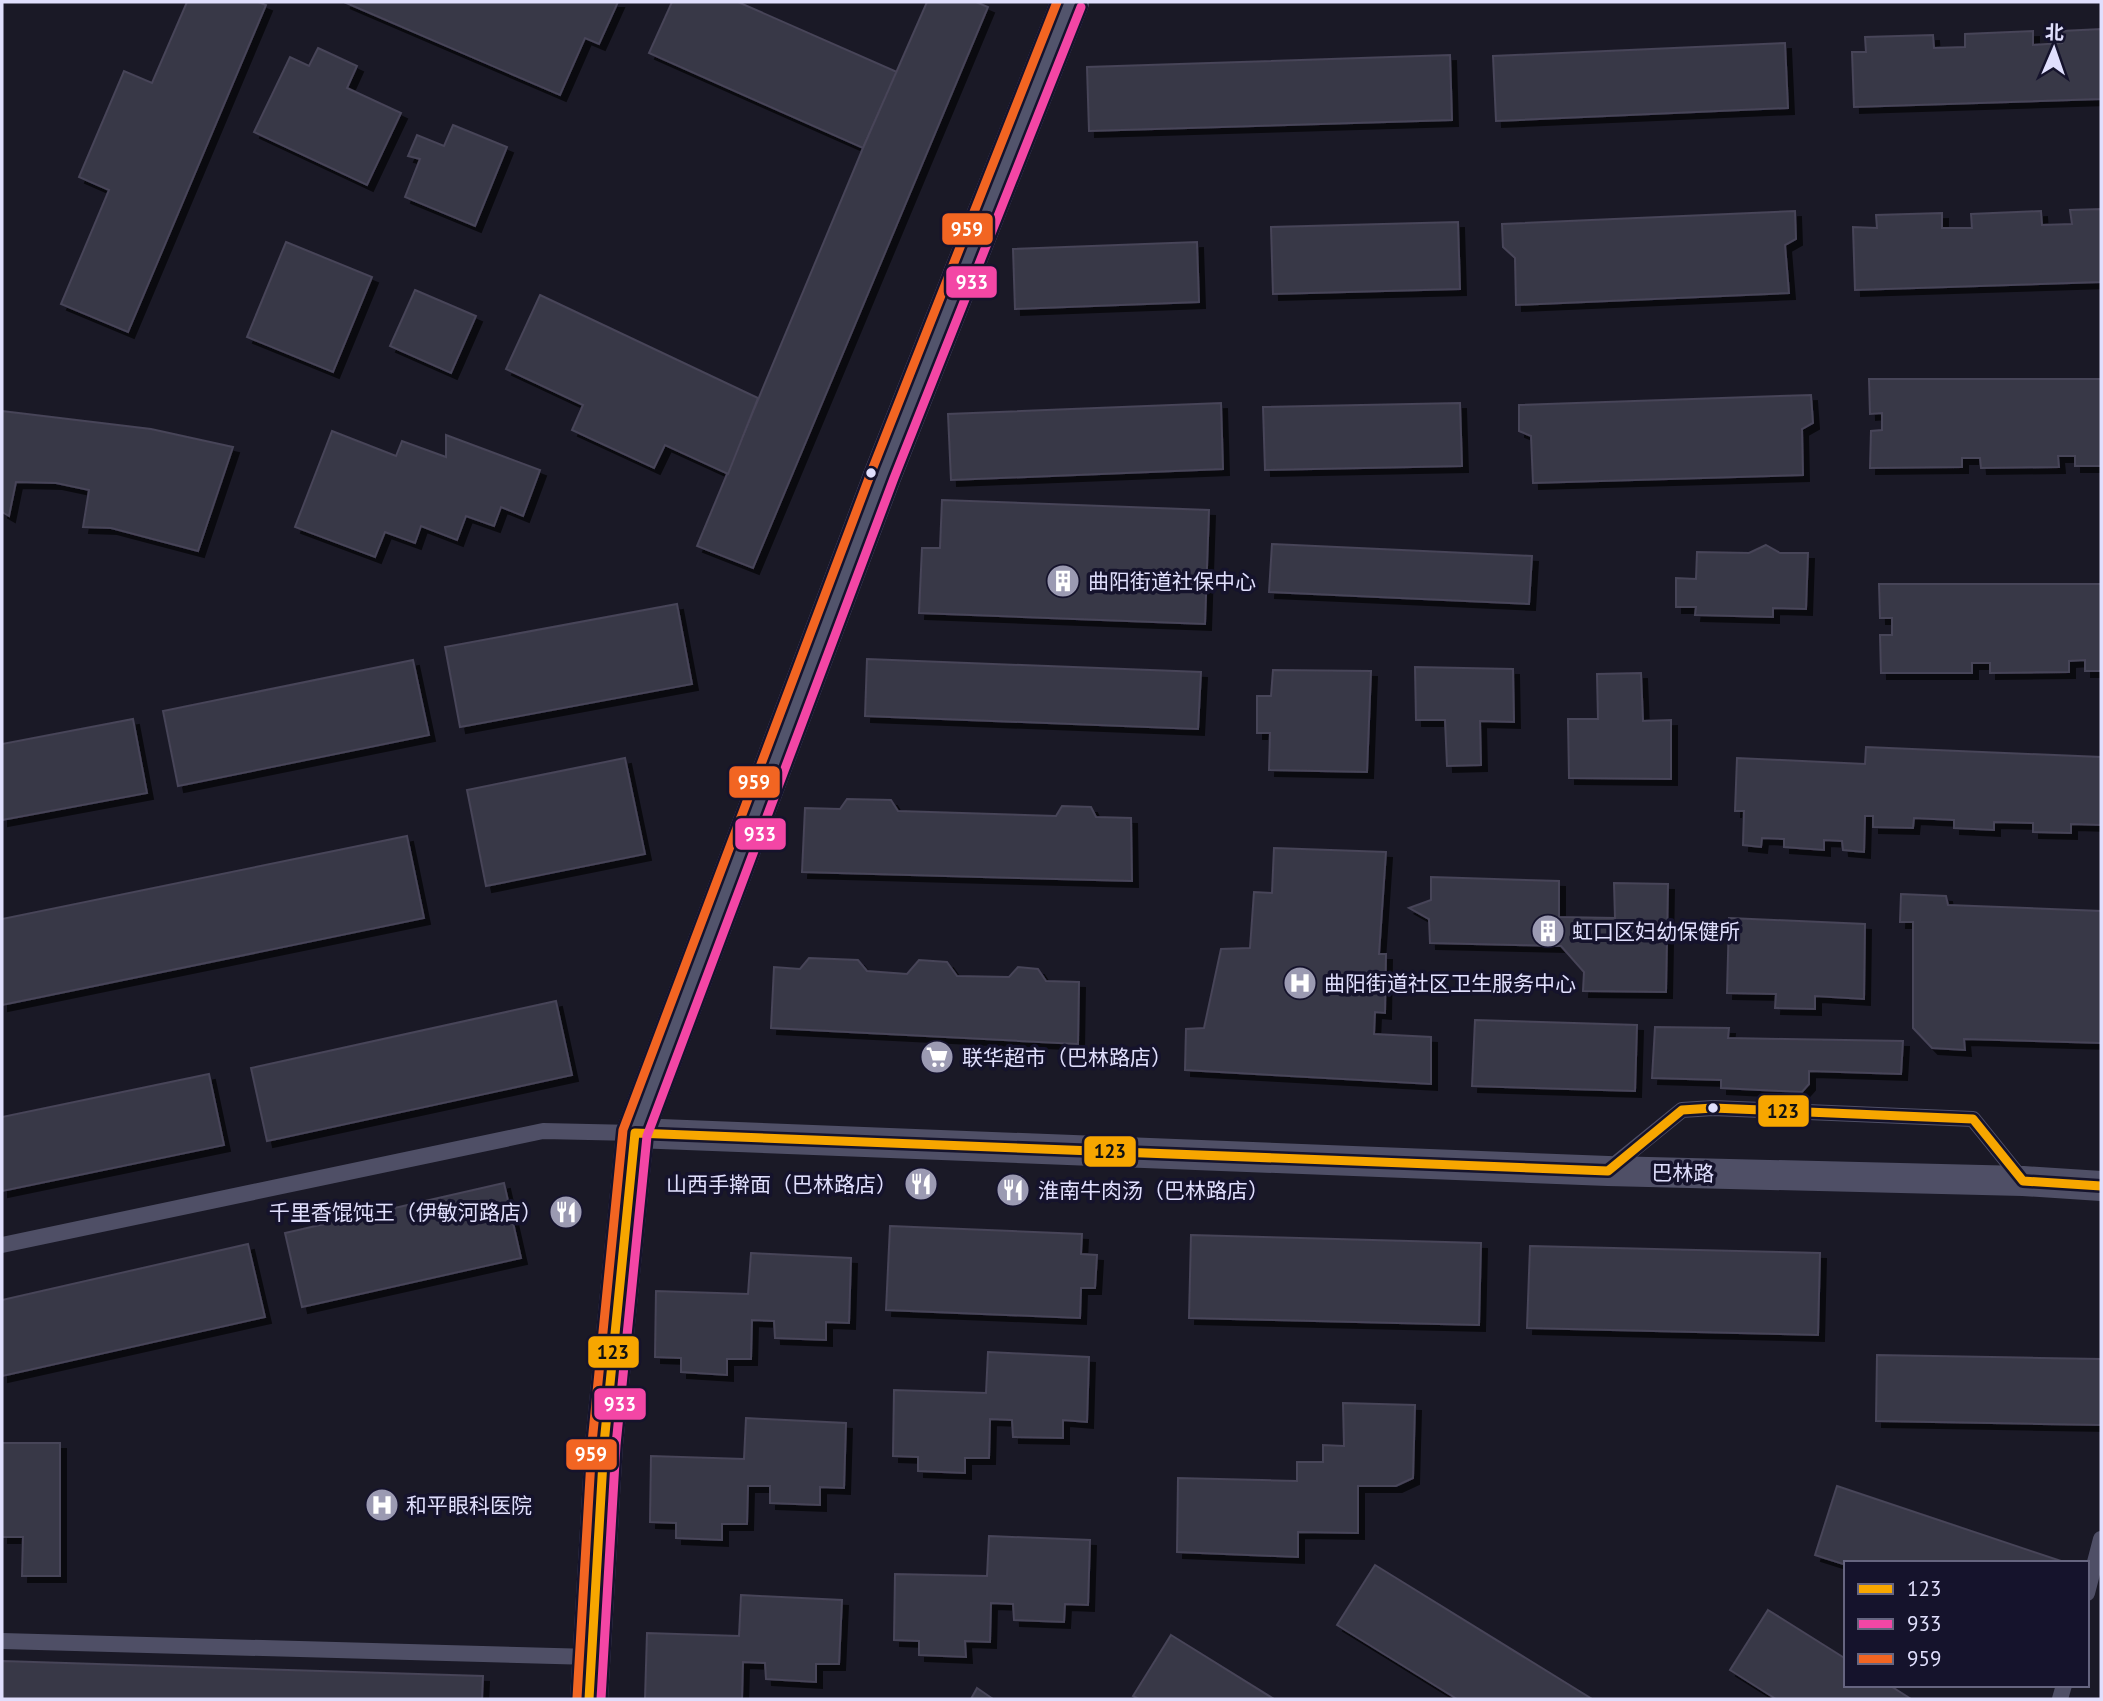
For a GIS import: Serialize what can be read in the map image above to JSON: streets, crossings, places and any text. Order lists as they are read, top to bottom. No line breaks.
{"streets":{"street":["巴林路"]},"places":{"building":["曲阳街道社保中心","虹口区妇幼保健所"],"hospital":["曲阳街道社区卫生服务中心","和平眼科医院"],"supermarket":["联华超市（巴林路店）"],"restaurant":["山西手擀面（巴林路店）","淮南牛肉汤（巴林路店）","千里香馄饨王（伊敏河路店）"]},"lines":["transit line 959","transit line 933","transit line 123"],"legend":["123","933","959"],"north":"top"}
